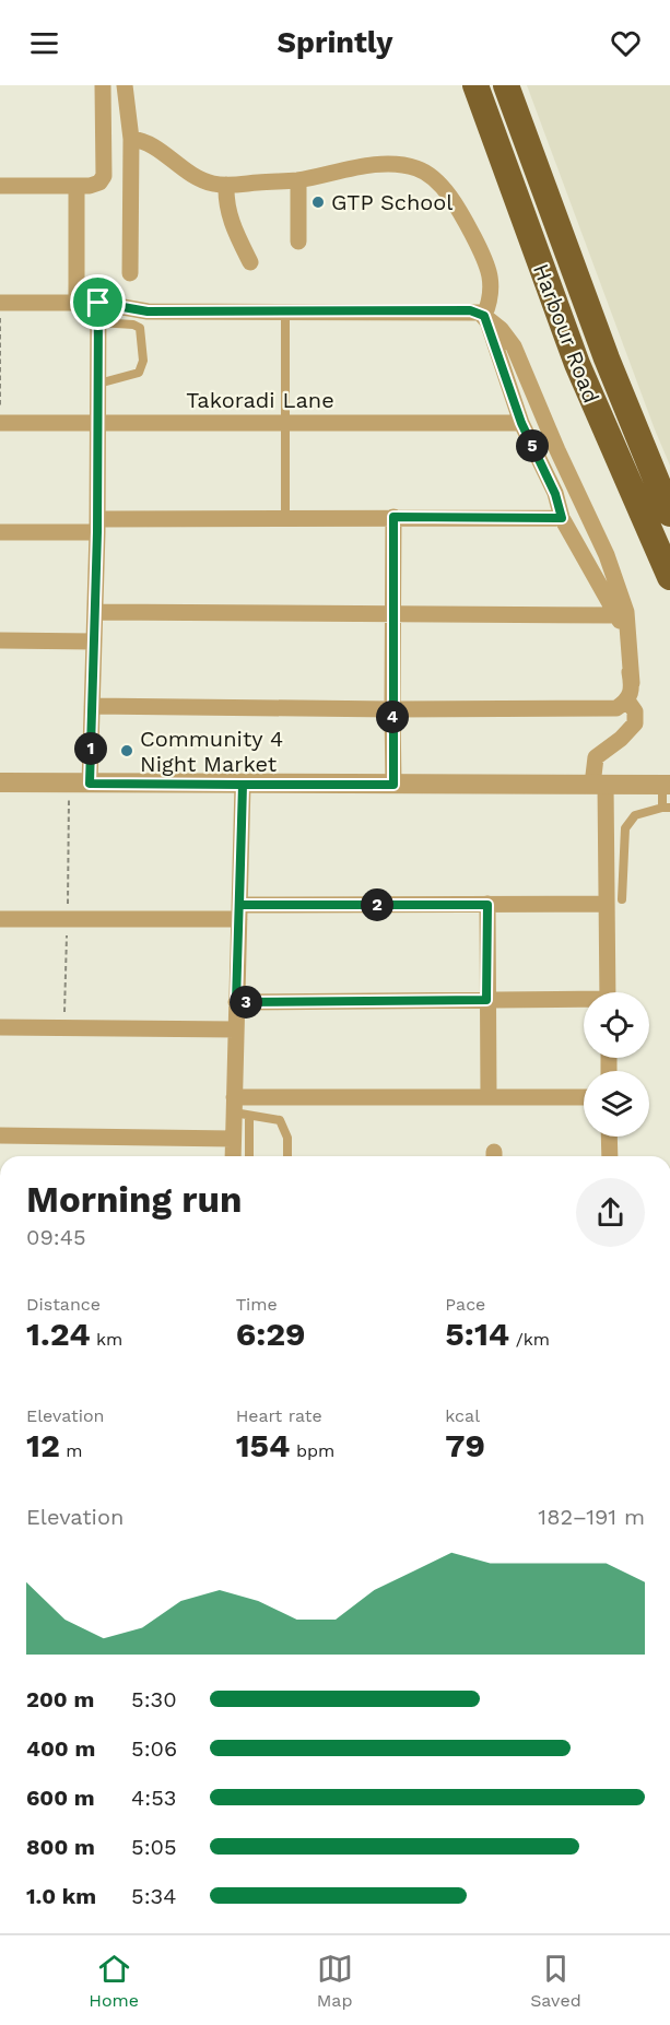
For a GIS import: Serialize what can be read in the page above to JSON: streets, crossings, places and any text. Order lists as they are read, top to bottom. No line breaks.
{"streets":{"highway":["Harbour Road"],"street":["Takoradi Lane"]},"places":["GTP School","Community 4 Night Market"],"page":{"header":"Sprintly","pins":["5","4","1","2","3"],"heading":["Morning run","09:45"],"stats":[["Distance","1.24 km"],["Time","6:29"],["Pace","5:14 /km"],["Elevation","12 m"],["Heart rate","154 bpm"],["kcal","79"]],"chart":["Elevation","182–191 m"],"list":[{"name":"200 m","note":"5:30"},{"name":"400 m","note":"5:06"},{"name":"600 m","note":"4:53"},{"name":"800 m","note":"5:05"},{"name":"1.0 km","note":"5:34"}],"tabs":["Home","Map","Saved"]}}
